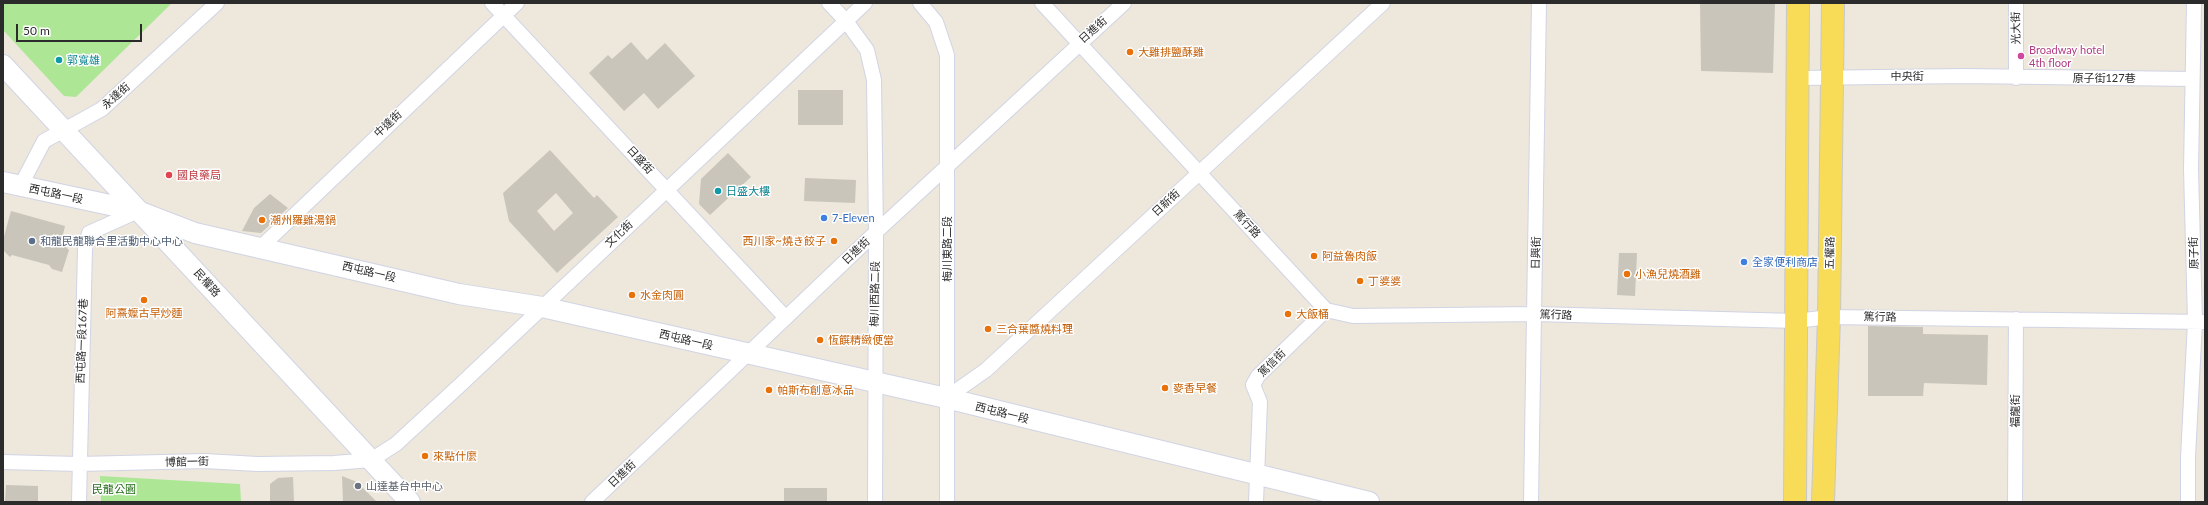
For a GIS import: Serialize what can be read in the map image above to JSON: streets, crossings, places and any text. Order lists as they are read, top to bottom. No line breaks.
{"streets":{"main road":["五權路"],"street":["光大街","日進街","中央街","原子街127巷","永達街","中達街","日盛街","西屯路一段","日新街","篤行路","文化街","梅川東路二段","日興街","原子街","民權路","梅川西路二段","西屯路一段167巷","篤信街","福龍街","博館一街"]},"crossings":[["光大街","中央街"],["光大街","原子街127巷"],["日進街","日盛街"],["日進街","西屯路一段"],["日進街","篤行路"],["日進街","梅川東路二段"],["日進街","梅川西路二段"],["中央街","原子街127巷"],["中央街","五權路"],["原子街127巷","原子街"],["永達街","西屯路一段"],["永達街","民權路"],["中達街","日盛街"],["中達街","西屯路一段"],["日盛街","文化街"],["西屯路一段","日新街"],["西屯路一段","文化街"],["西屯路一段","梅川東路二段"],["西屯路一段","民權路"],["西屯路一段","梅川西路二段"],["西屯路一段","西屯路一段167巷"],["西屯路一段","篤信街"],["日新街","篤行路"],["日新街","梅川東路二段"],["篤行路","日興街"],["篤行路","五權路"],["篤行路","原子街"],["篤行路","篤信街"],["篤行路","福龍街"],["文化街","民權路"],["文化街","梅川西路二段"],["文化街","博館一街"],["民權路","西屯路一段167巷"],["民權路","博館一街"],["西屯路一段167巷","博館一街"]],"parks":["民龍公園"],"places":["大雞排鹽酥雞","Broadway hotel 4th floor","郭寬雄","國良藥局","日盛大樓","7-Eleven","潮州羅雞湯鍋","和龍民龍聯合里活動中心中心","西川家~燒き餃子","阿益魯肉飯","全家便利商店","小漁兒燒酒雞","丁婆婆","水金肉圓","阿熹嬤古早炒麵","大飯桶","三合葉醬燒料理","恆饌精緻便當","麥香早餐","帕斯布創意冰品","來點什麼","山達基台中中心"],"scale_bar":"50 m"}
